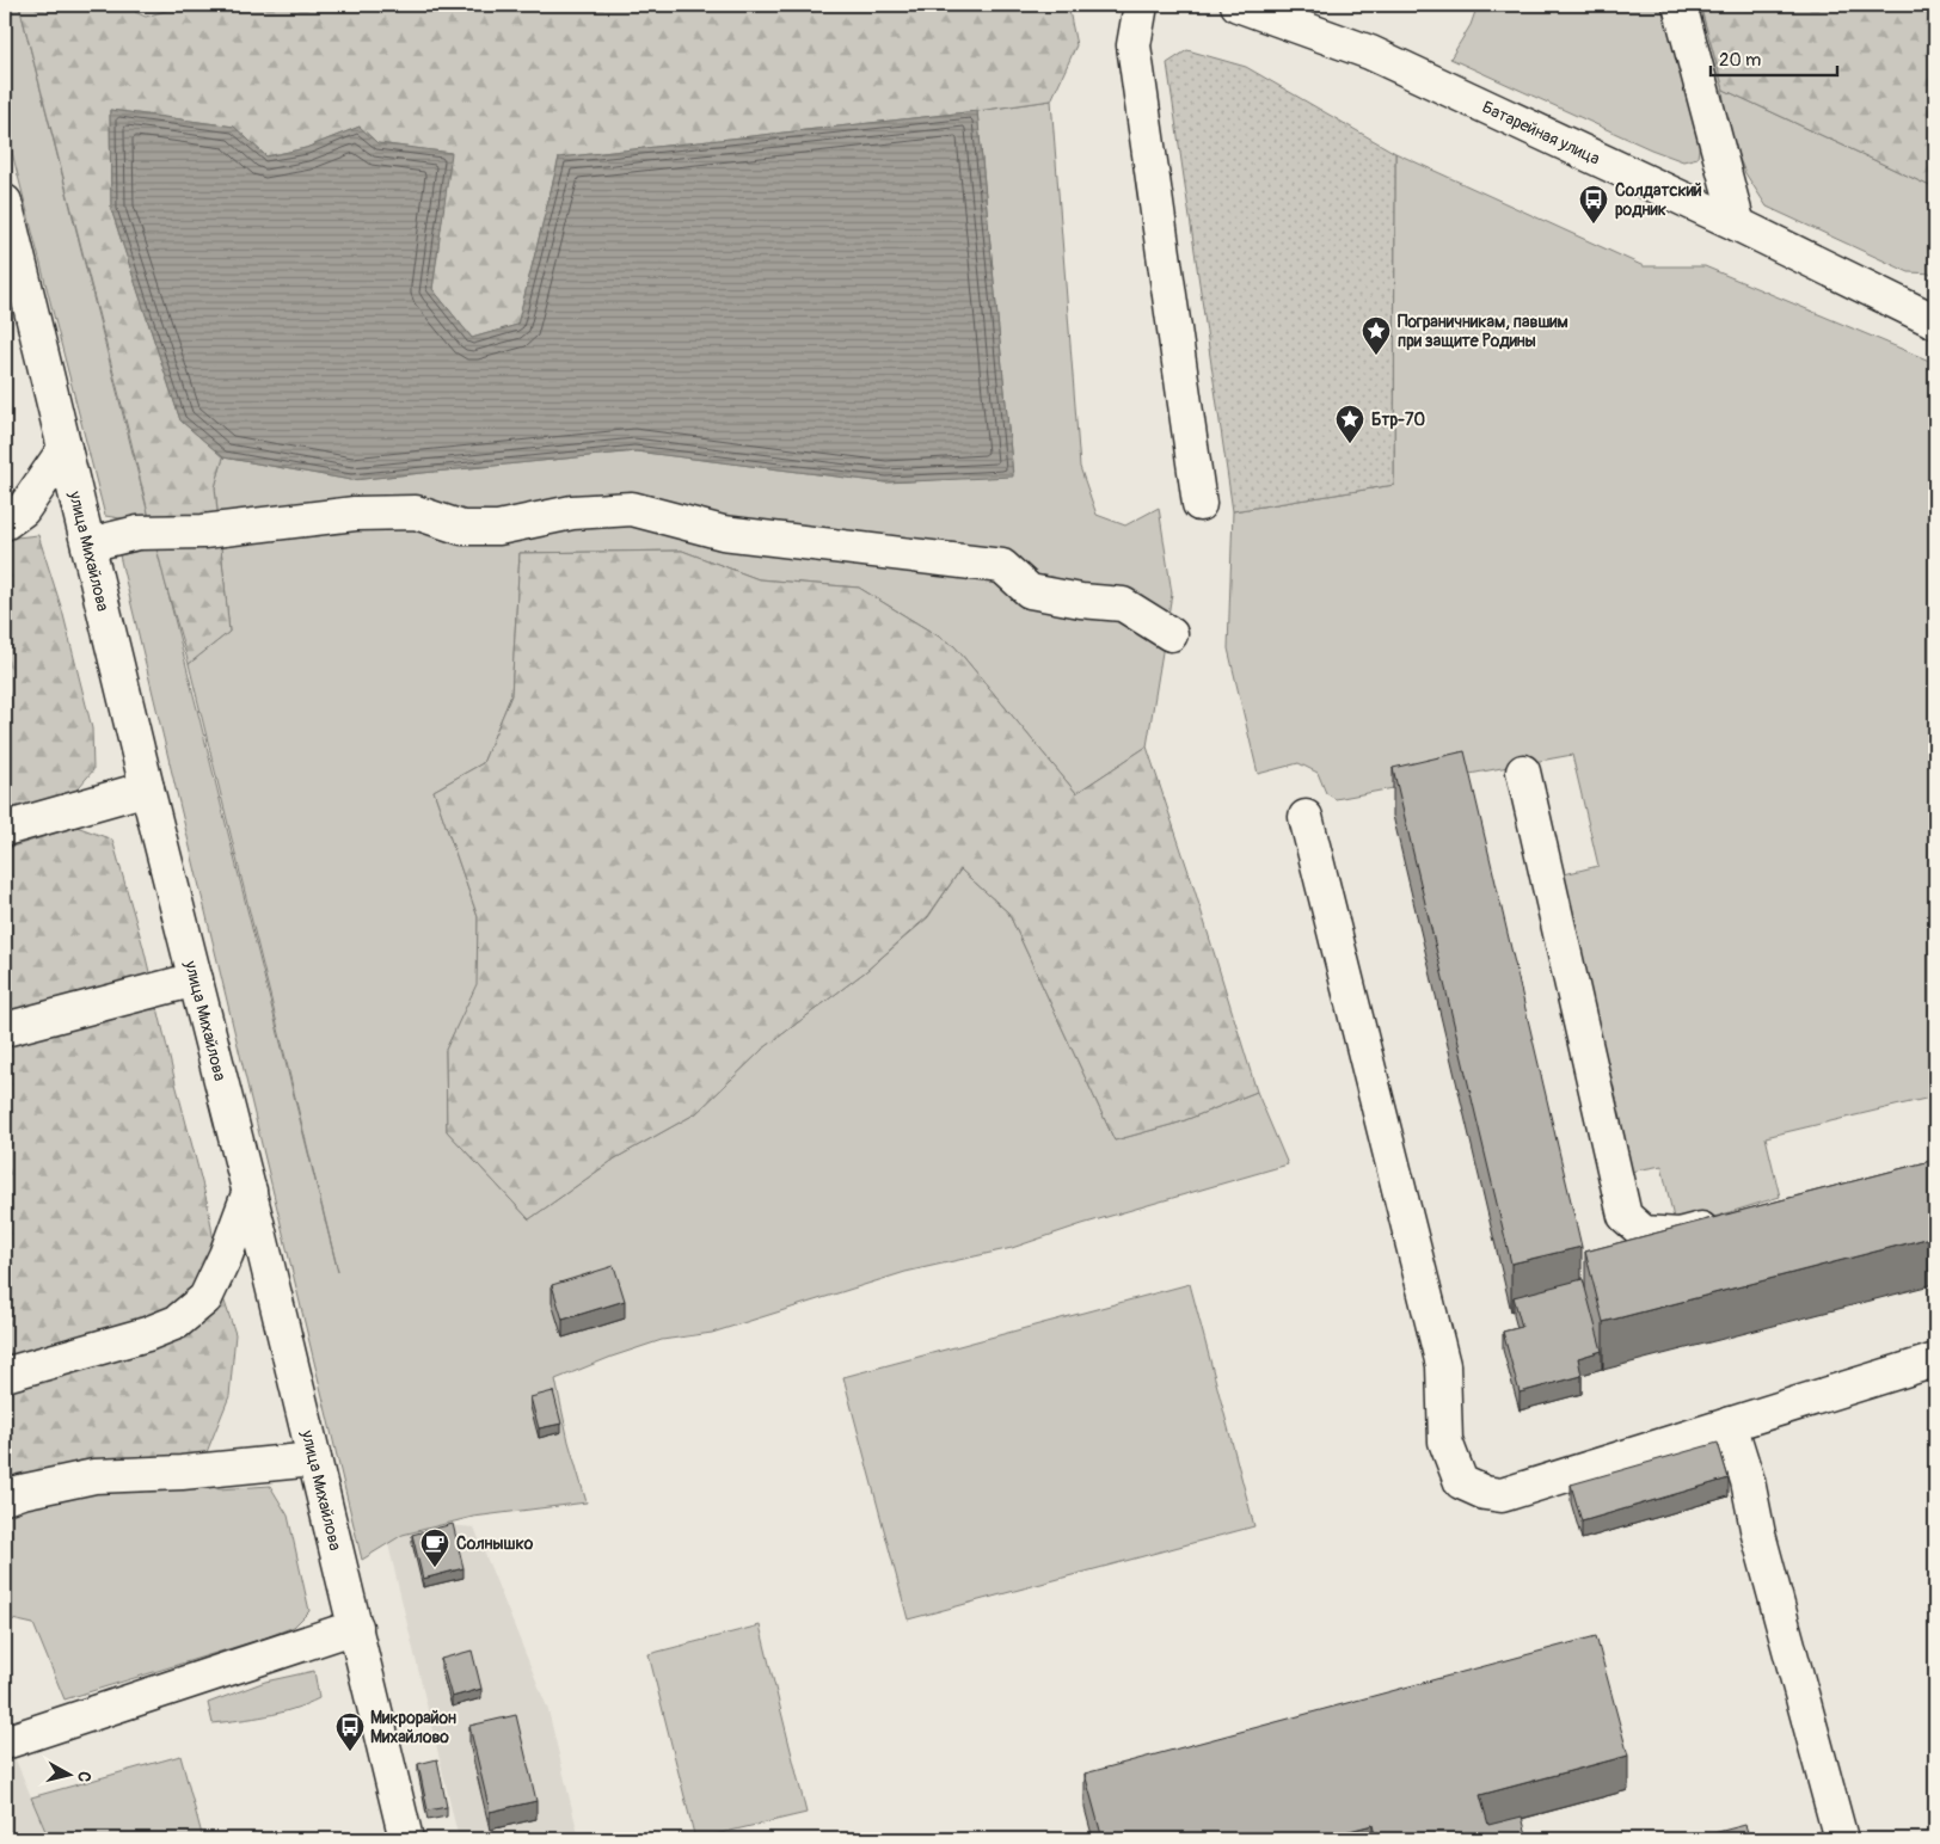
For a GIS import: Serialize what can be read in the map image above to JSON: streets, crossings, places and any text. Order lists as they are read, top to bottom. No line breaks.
{"streets":{"street":["Батарейная улица","улица Михайлова"]},"places":{"bus stop":["Солдатский родник","Микрорайон Михайлово"],"place":["Пограничникам, павшим при защите Родины","Бтр-70"],"cafe":["Солнышко"]},"scale_bar":"20 m","north":"right"}
